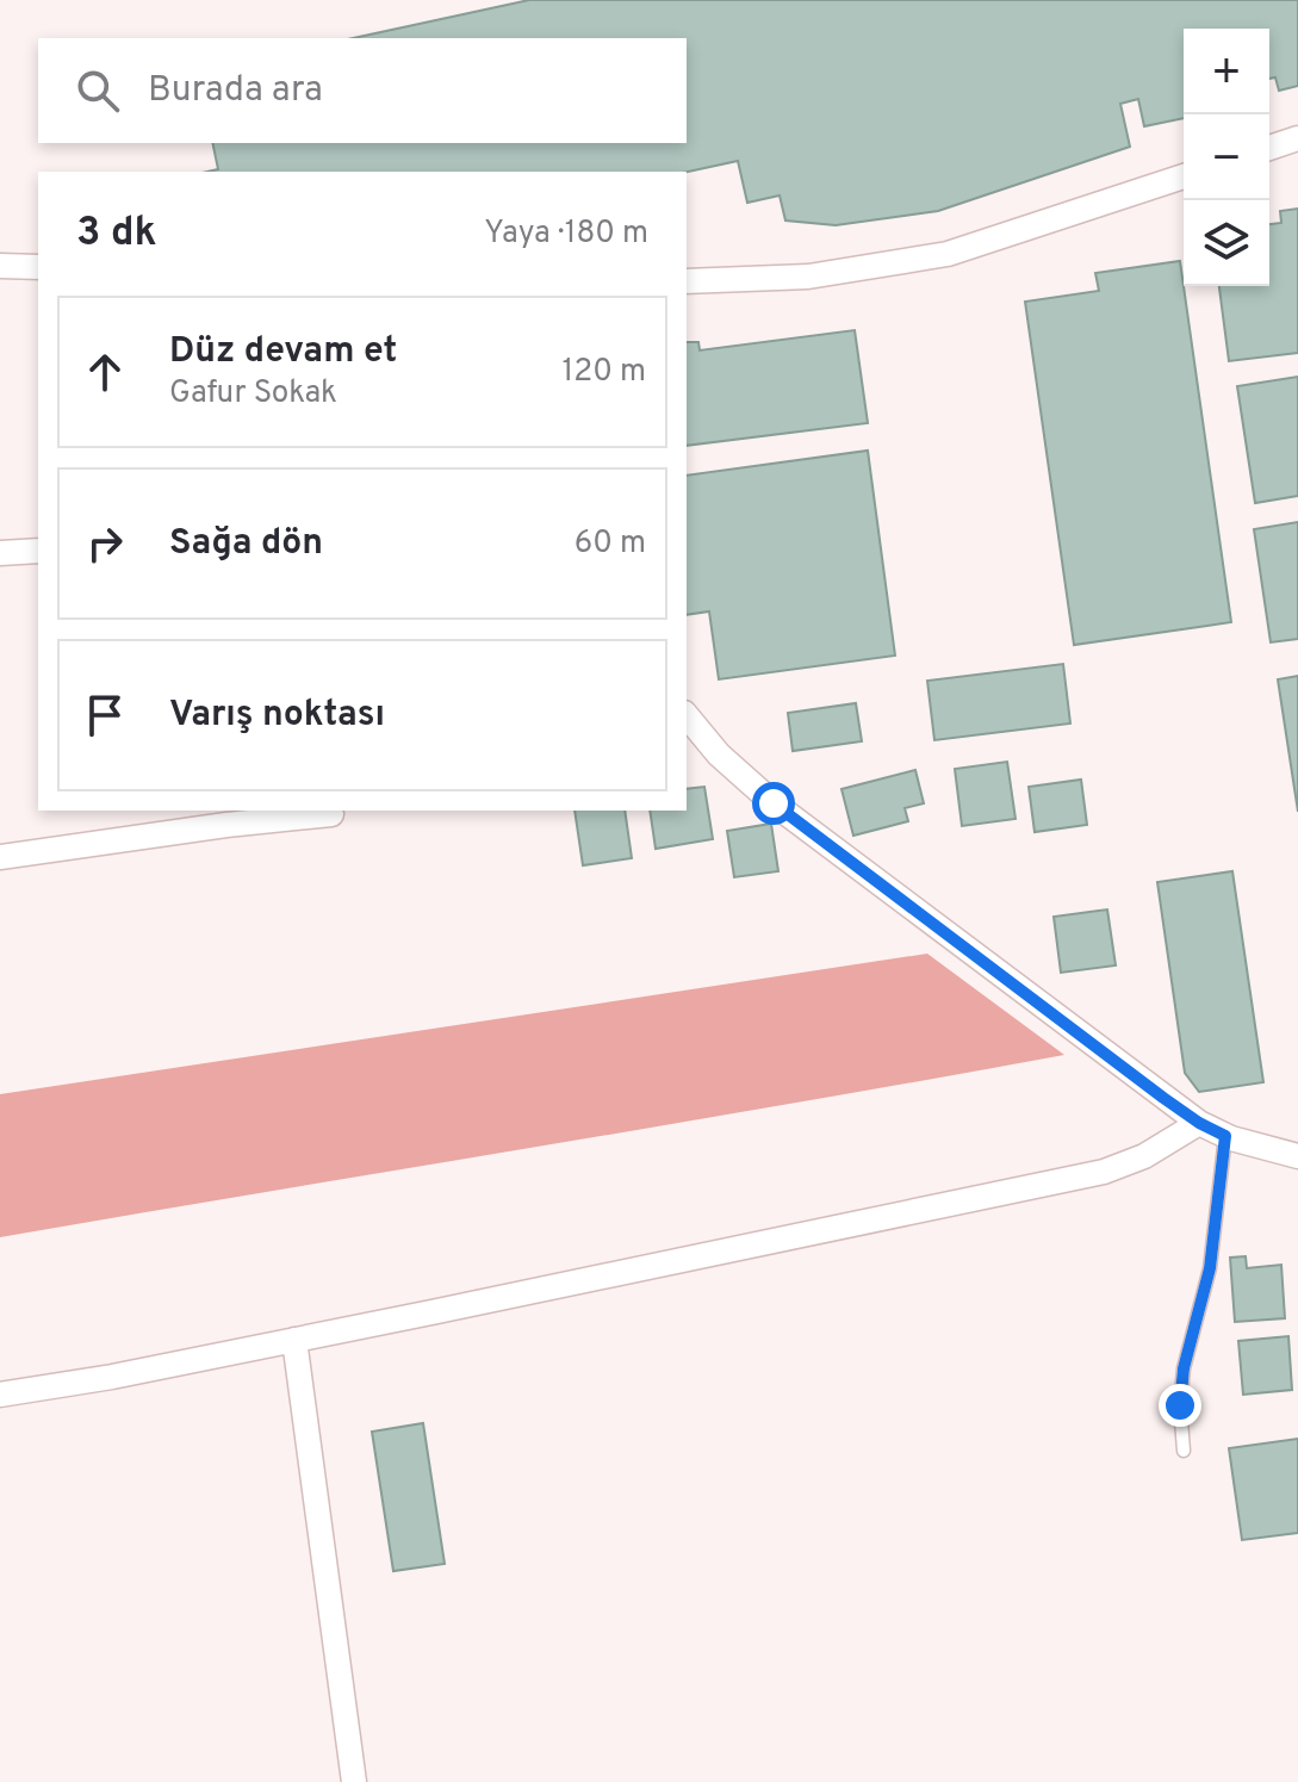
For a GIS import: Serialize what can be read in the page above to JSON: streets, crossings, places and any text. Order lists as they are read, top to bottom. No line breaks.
{"page":{"map_buttons":["+","−"],"search":"Burada ara","heading":["3 dk","Yaya · 180 m"],"list":[["Düz devam et","Gafur Sokak","120 m"],["Sağa dön","60 m"],"Varış noktası"]}}
